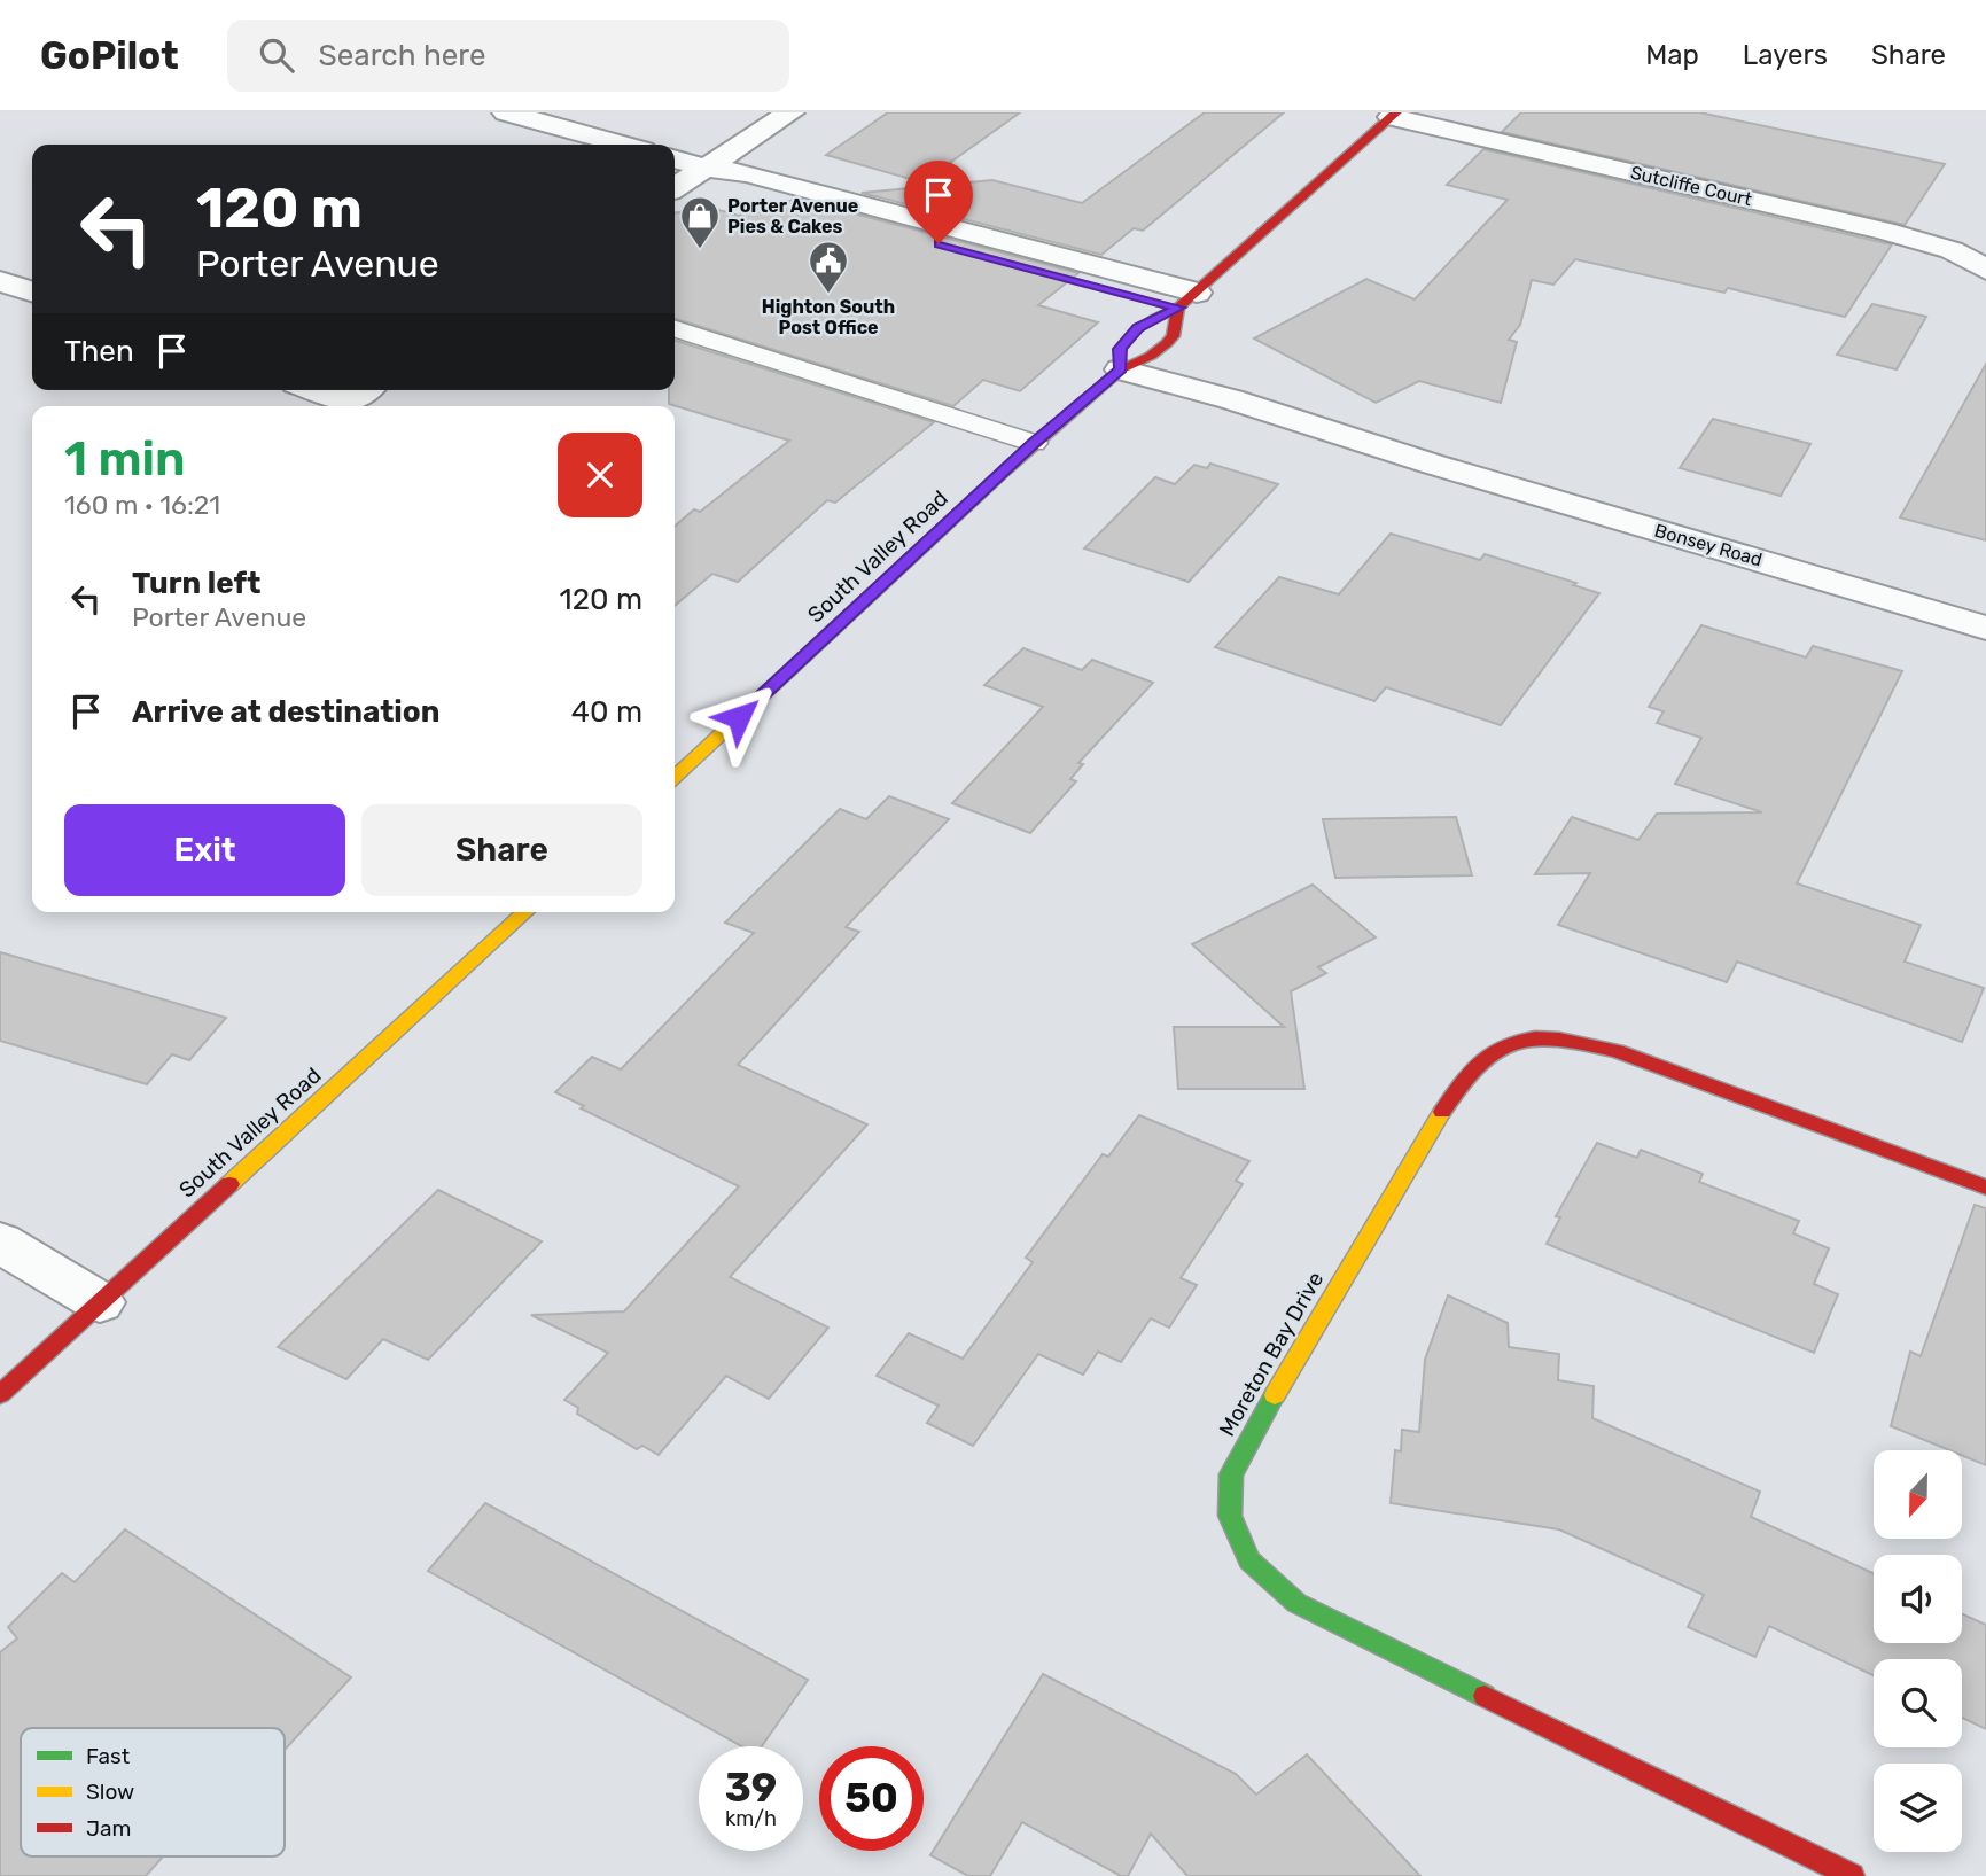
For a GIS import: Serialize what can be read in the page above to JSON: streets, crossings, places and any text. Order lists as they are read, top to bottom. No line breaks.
{"streets":{"main road":["South Valley Road","Moreton Bay Drive"],"street":["Sutcliffe Court","Bonsey Road"]},"crossings":[["Sutcliffe Court","South Valley Road"],["Bonsey Road","South Valley Road"]],"places":{"shop":["Porter Avenue Pies & Cakes"],"public building":["Highton South Post Office"]},"legend":["Fast","Slow","Jam"],"north":"bottom","page":{"header":"GoPilot","search":"Search here","nav":["Map","Layers","Share"],"turn":["120 m","Porter Avenue"],"then":"Then","heading":["1 min","160 m · 16:21"],"list":[{"name":"Turn left","note":"Porter Avenue","value":"120 m"},{"name":"Arrive at destination","value":"40 m"}],"buttons":["Exit","Share"],"speed":"39 km/h","limit":"50"}}
